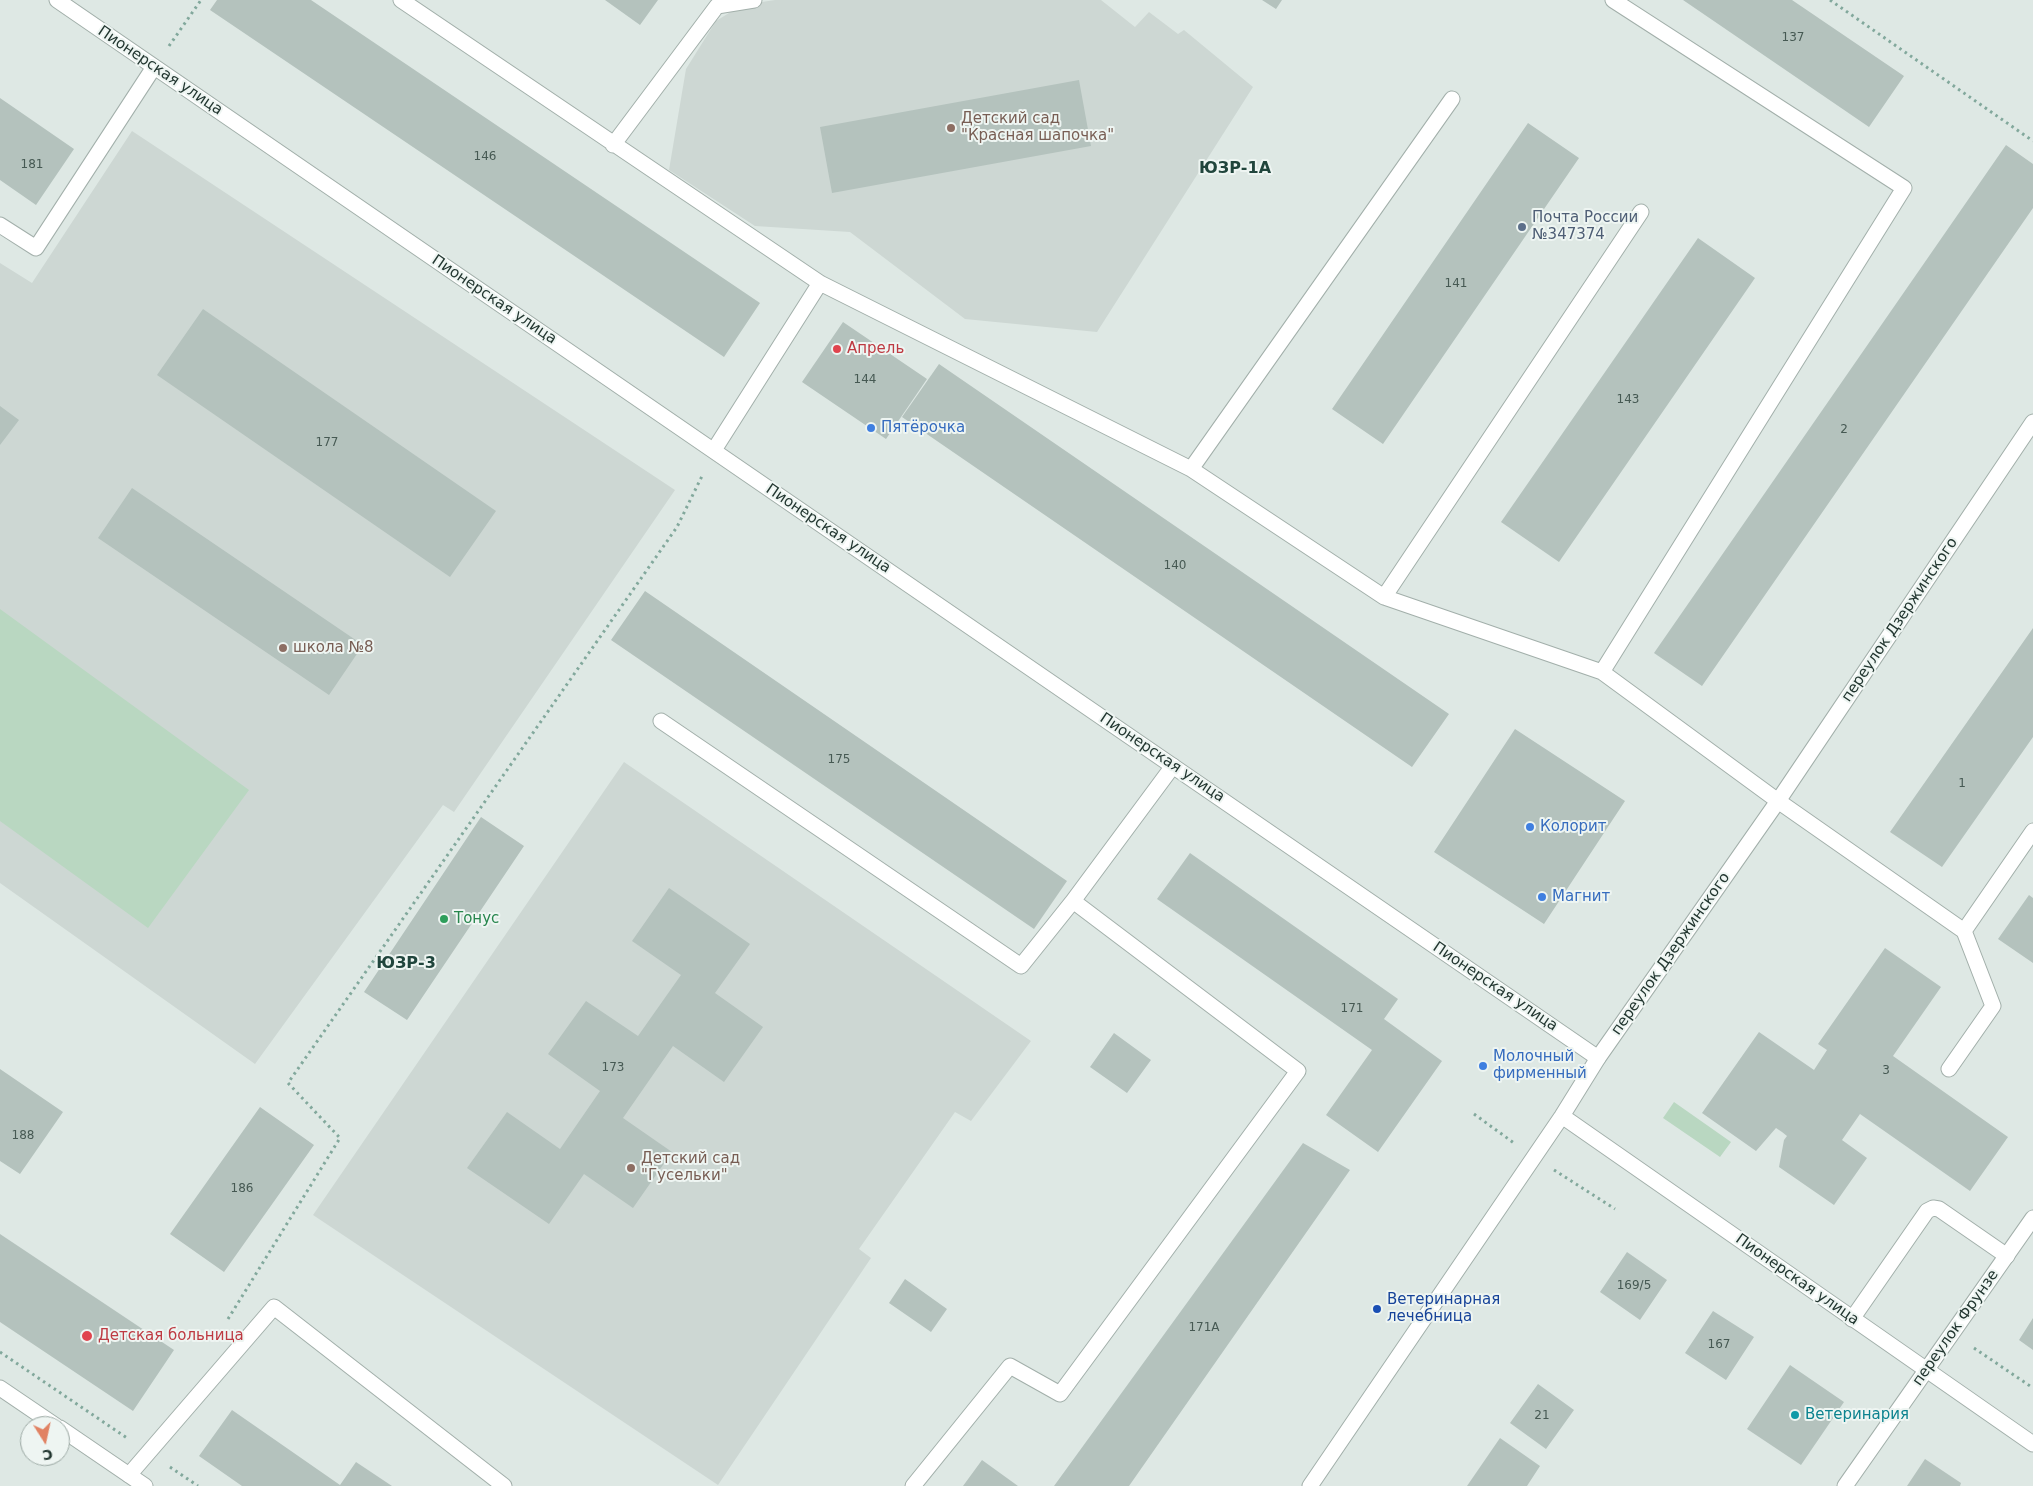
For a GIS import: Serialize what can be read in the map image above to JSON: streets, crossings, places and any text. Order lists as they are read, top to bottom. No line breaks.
{"streets":{"street":["Пионерская улица","переулок Дзержинского","переулок Фрунзе"]},"crossings":[["Пионерская улица","переулок Дзержинского"],["Пионерская улица","переулок Фрунзе"]],"districts":["ЮЗР-1А","ЮЗР-3"],"places":["Детский сад \"Красная шапочка\"","Почта России №347374","Апрель","Пятёрочка","школа №8","Колорит","Магнит","Тонус","Молочный фирменный","Детский сад \"Гусельки\"","Ветеринарная лечебница","Детская больница","Ветеринария"],"house_numbers":["137","146","181","141","144","143","2","177","140","175","1","171","173","3","188","186","169/5","171А","167","21"],"north":"bottom"}
